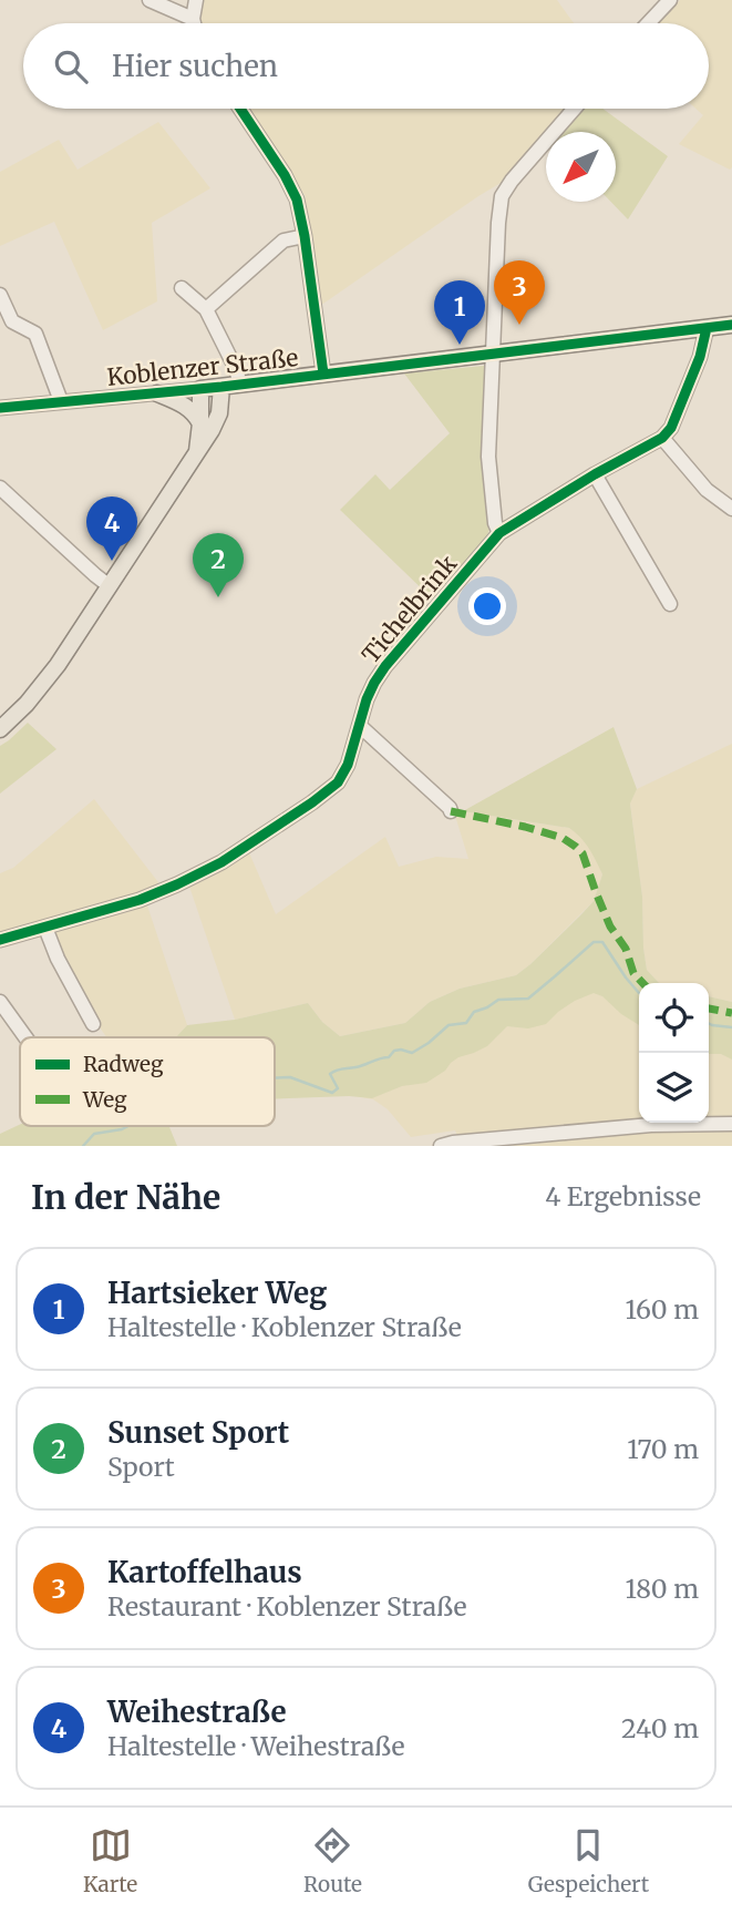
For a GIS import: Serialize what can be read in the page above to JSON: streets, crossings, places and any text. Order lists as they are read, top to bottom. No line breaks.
{"streets":{"main road":["Koblenzer Straße"],"street":["Tichelbrink"]},"legend":["Radweg","Weg"],"north":"bottom left","page":{"search":"Hier suchen","pins":["3","1","4","2"],"heading":["In der Nähe","4 Ergebnisse"],"list":[{"mark":"1","name":"Hartsieker Weg","note":"Haltestelle · Koblenzer Straße","value":"160 m"},{"mark":"2","name":"Sunset Sport","note":"Sport","value":"170 m"},{"mark":"3","name":"Kartoffelhaus","note":"Restaurant · Koblenzer Straße","value":"180 m"},{"mark":"4","name":"Weihestraße","note":"Haltestelle · Weihestraße","value":"240 m"}],"nav":["Karte","Route","Gespeichert"]}}
